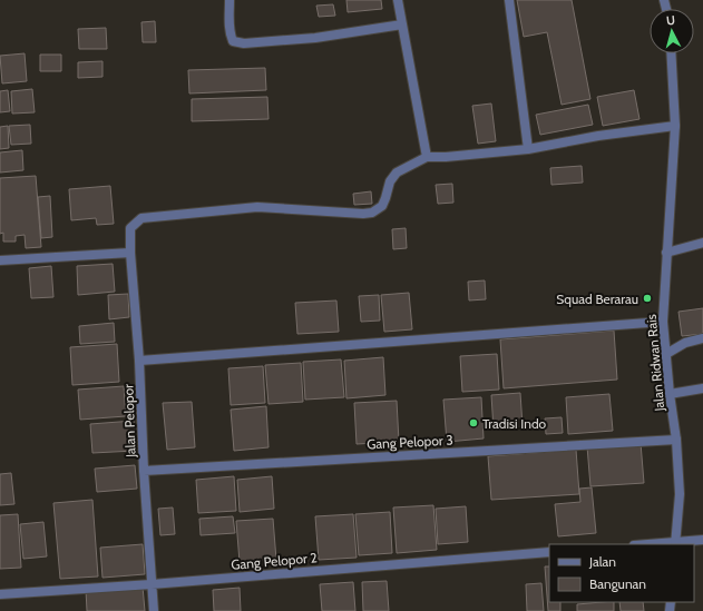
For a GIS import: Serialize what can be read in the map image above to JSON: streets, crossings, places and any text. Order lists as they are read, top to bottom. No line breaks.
{"streets":{"street":["Jalan Ridwan Rais","Jalan Pelopor","Gang Pelopor 3","Gang Pelopor 2"]},"crossings":[["Jalan Ridwan Rais","Gang Pelopor 3"],["Jalan Pelopor","Gang Pelopor 3"],["Jalan Pelopor","Gang Pelopor 2"]],"places":["Squad Berarau","Tradisi Indo"],"legend":["Jalan","Bangunan"],"north":"top"}
